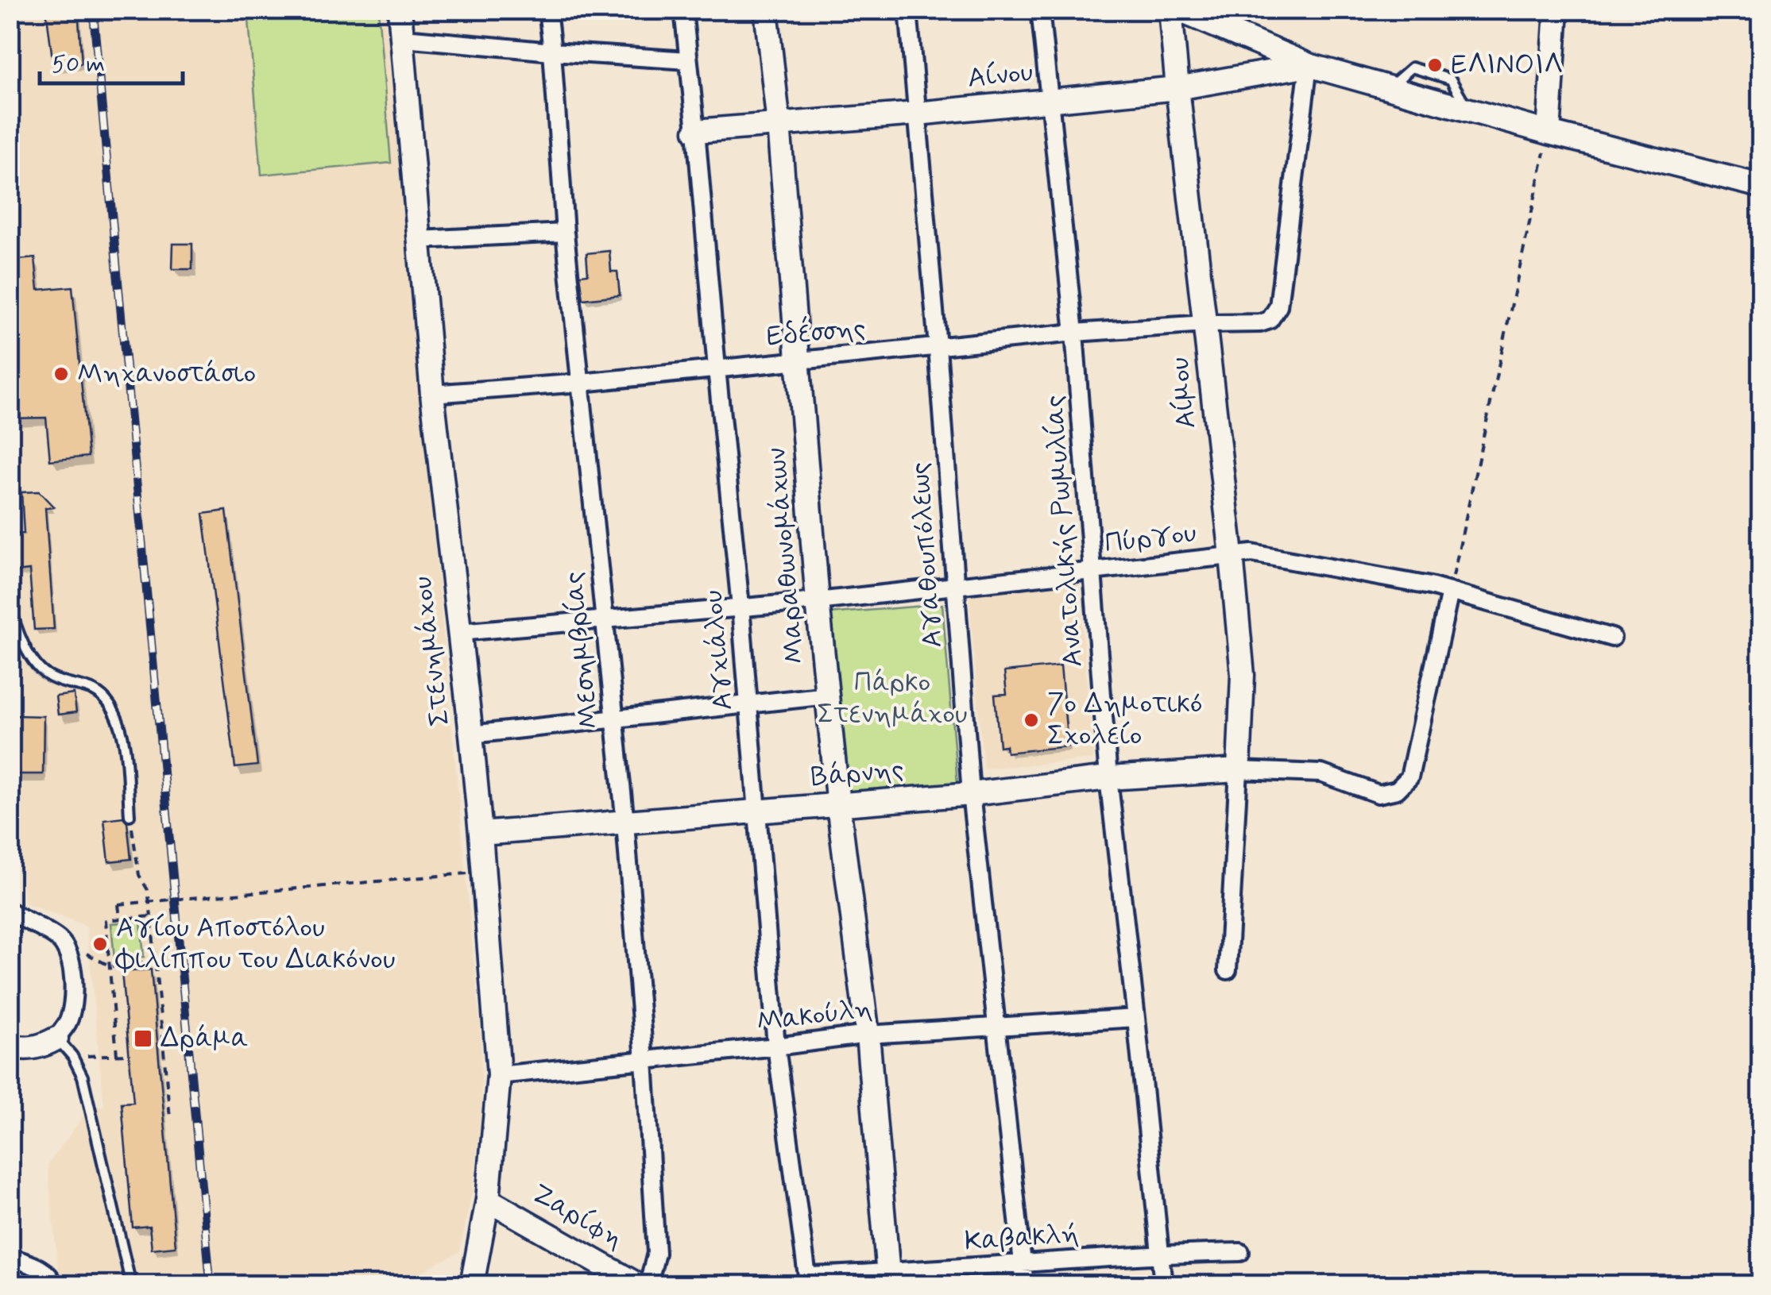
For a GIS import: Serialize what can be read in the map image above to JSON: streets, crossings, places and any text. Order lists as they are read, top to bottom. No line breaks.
{"streets":{"street":["Αίνου","Εδέσσης","Αίμου","Ανατολικής Ρωμυλίας","Πύργου","Αγαθουπόλεως","Μαραθωνομάχων","Μεσημβρίας","Αγχιάλου","Στενημάχου","Βάρνης","Μακούλη","Ζαρίφη","Καβακλή"]},"crossings":[["Αίνου","Εδέσσης"],["Αίνου","Αίμου"],["Αίνου","Ανατολικής Ρωμυλίας"],["Αίνου","Αγαθουπόλεως"],["Αίνου","Μαραθωνομάχων"],["Αίνου","Αγχιάλου"],["Εδέσσης","Αίμου"],["Εδέσσης","Ανατολικής Ρωμυλίας"],["Εδέσσης","Αγαθουπόλεως"],["Εδέσσης","Μαραθωνομάχων"],["Εδέσσης","Μεσημβρίας"],["Εδέσσης","Αγχιάλου"],["Εδέσσης","Στενημάχου"],["Αίμου","Πύργου"],["Αίμου","Βάρνης"],["Ανατολικής Ρωμυλίας","Πύργου"],["Ανατολικής Ρωμυλίας","Βάρνης"],["Ανατολικής Ρωμυλίας","Μακούλη"],["Ανατολικής Ρωμυλίας","Καβακλή"],["Πύργου","Αγαθουπόλεως"],["Πύργου","Μαραθωνομάχων"],["Πύργου","Μεσημβρίας"],["Πύργου","Αγχιάλου"],["Πύργου","Στενημάχου"],["Αγαθουπόλεως","Βάρνης"],["Αγαθουπόλεως","Μακούλη"],["Αγαθουπόλεως","Καβακλή"],["Μαραθωνομάχων","Βάρνης"],["Μαραθωνομάχων","Μακούλη"],["Μαραθωνομάχων","Καβακλή"],["Μεσημβρίας","Βάρνης"],["Μεσημβρίας","Μακούλη"],["Αγχιάλου","Βάρνης"],["Αγχιάλου","Μακούλη"],["Αγχιάλου","Καβακλή"],["Στενημάχου","Βάρνης"],["Στενημάχου","Μακούλη"],["Στενημάχου","Ζαρίφη"]],"parks":["Πάρκο Στενημάχου"],"places":{"other":["ΕΛΙΝΟΙΛ","Μηχανοστάσιο","7ο Δημοτικό Σχολείο","Αγίου Αποστόλου Φιλίππου του Διακόνου"],"transit":["Δράμα"]},"scale_bar":"50 m"}
